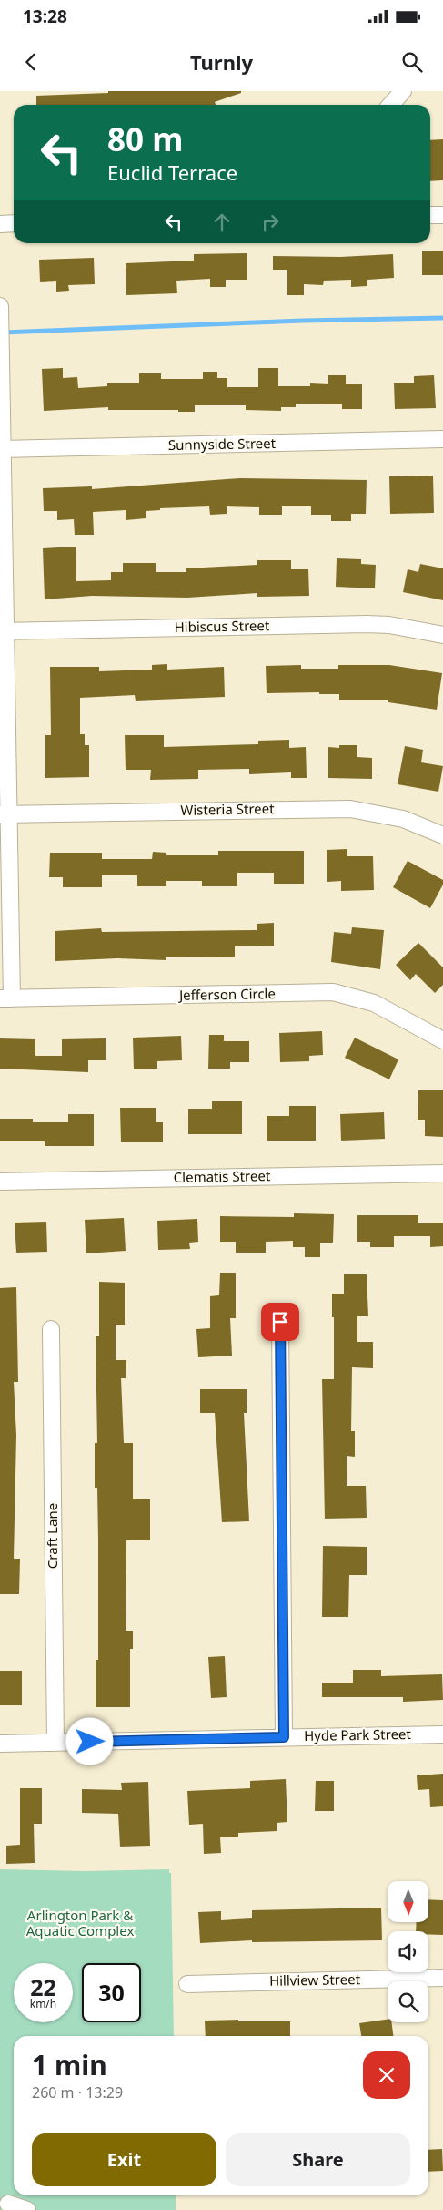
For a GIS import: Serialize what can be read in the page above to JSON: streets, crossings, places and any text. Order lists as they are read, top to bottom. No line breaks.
{"streets":{"street":["Sunnyside Street","Hibiscus Street","Wisteria Street","Jefferson Circle","Clematis Street","Craft Lane","Hyde Park Street","Hillview Street"]},"crossings":[["Craft Lane","Hyde Park Street"]],"parks":["Arlington Park & Aquatic Complex"],"north":"bottom","page":{"status":"13:28","header":"Turnly","turn":["80 m","Euclid Terrace"],"speed":"22 km/h","limit":"30","heading":["1 min","260 m · 13:29"],"buttons":["Exit","Share"]}}
